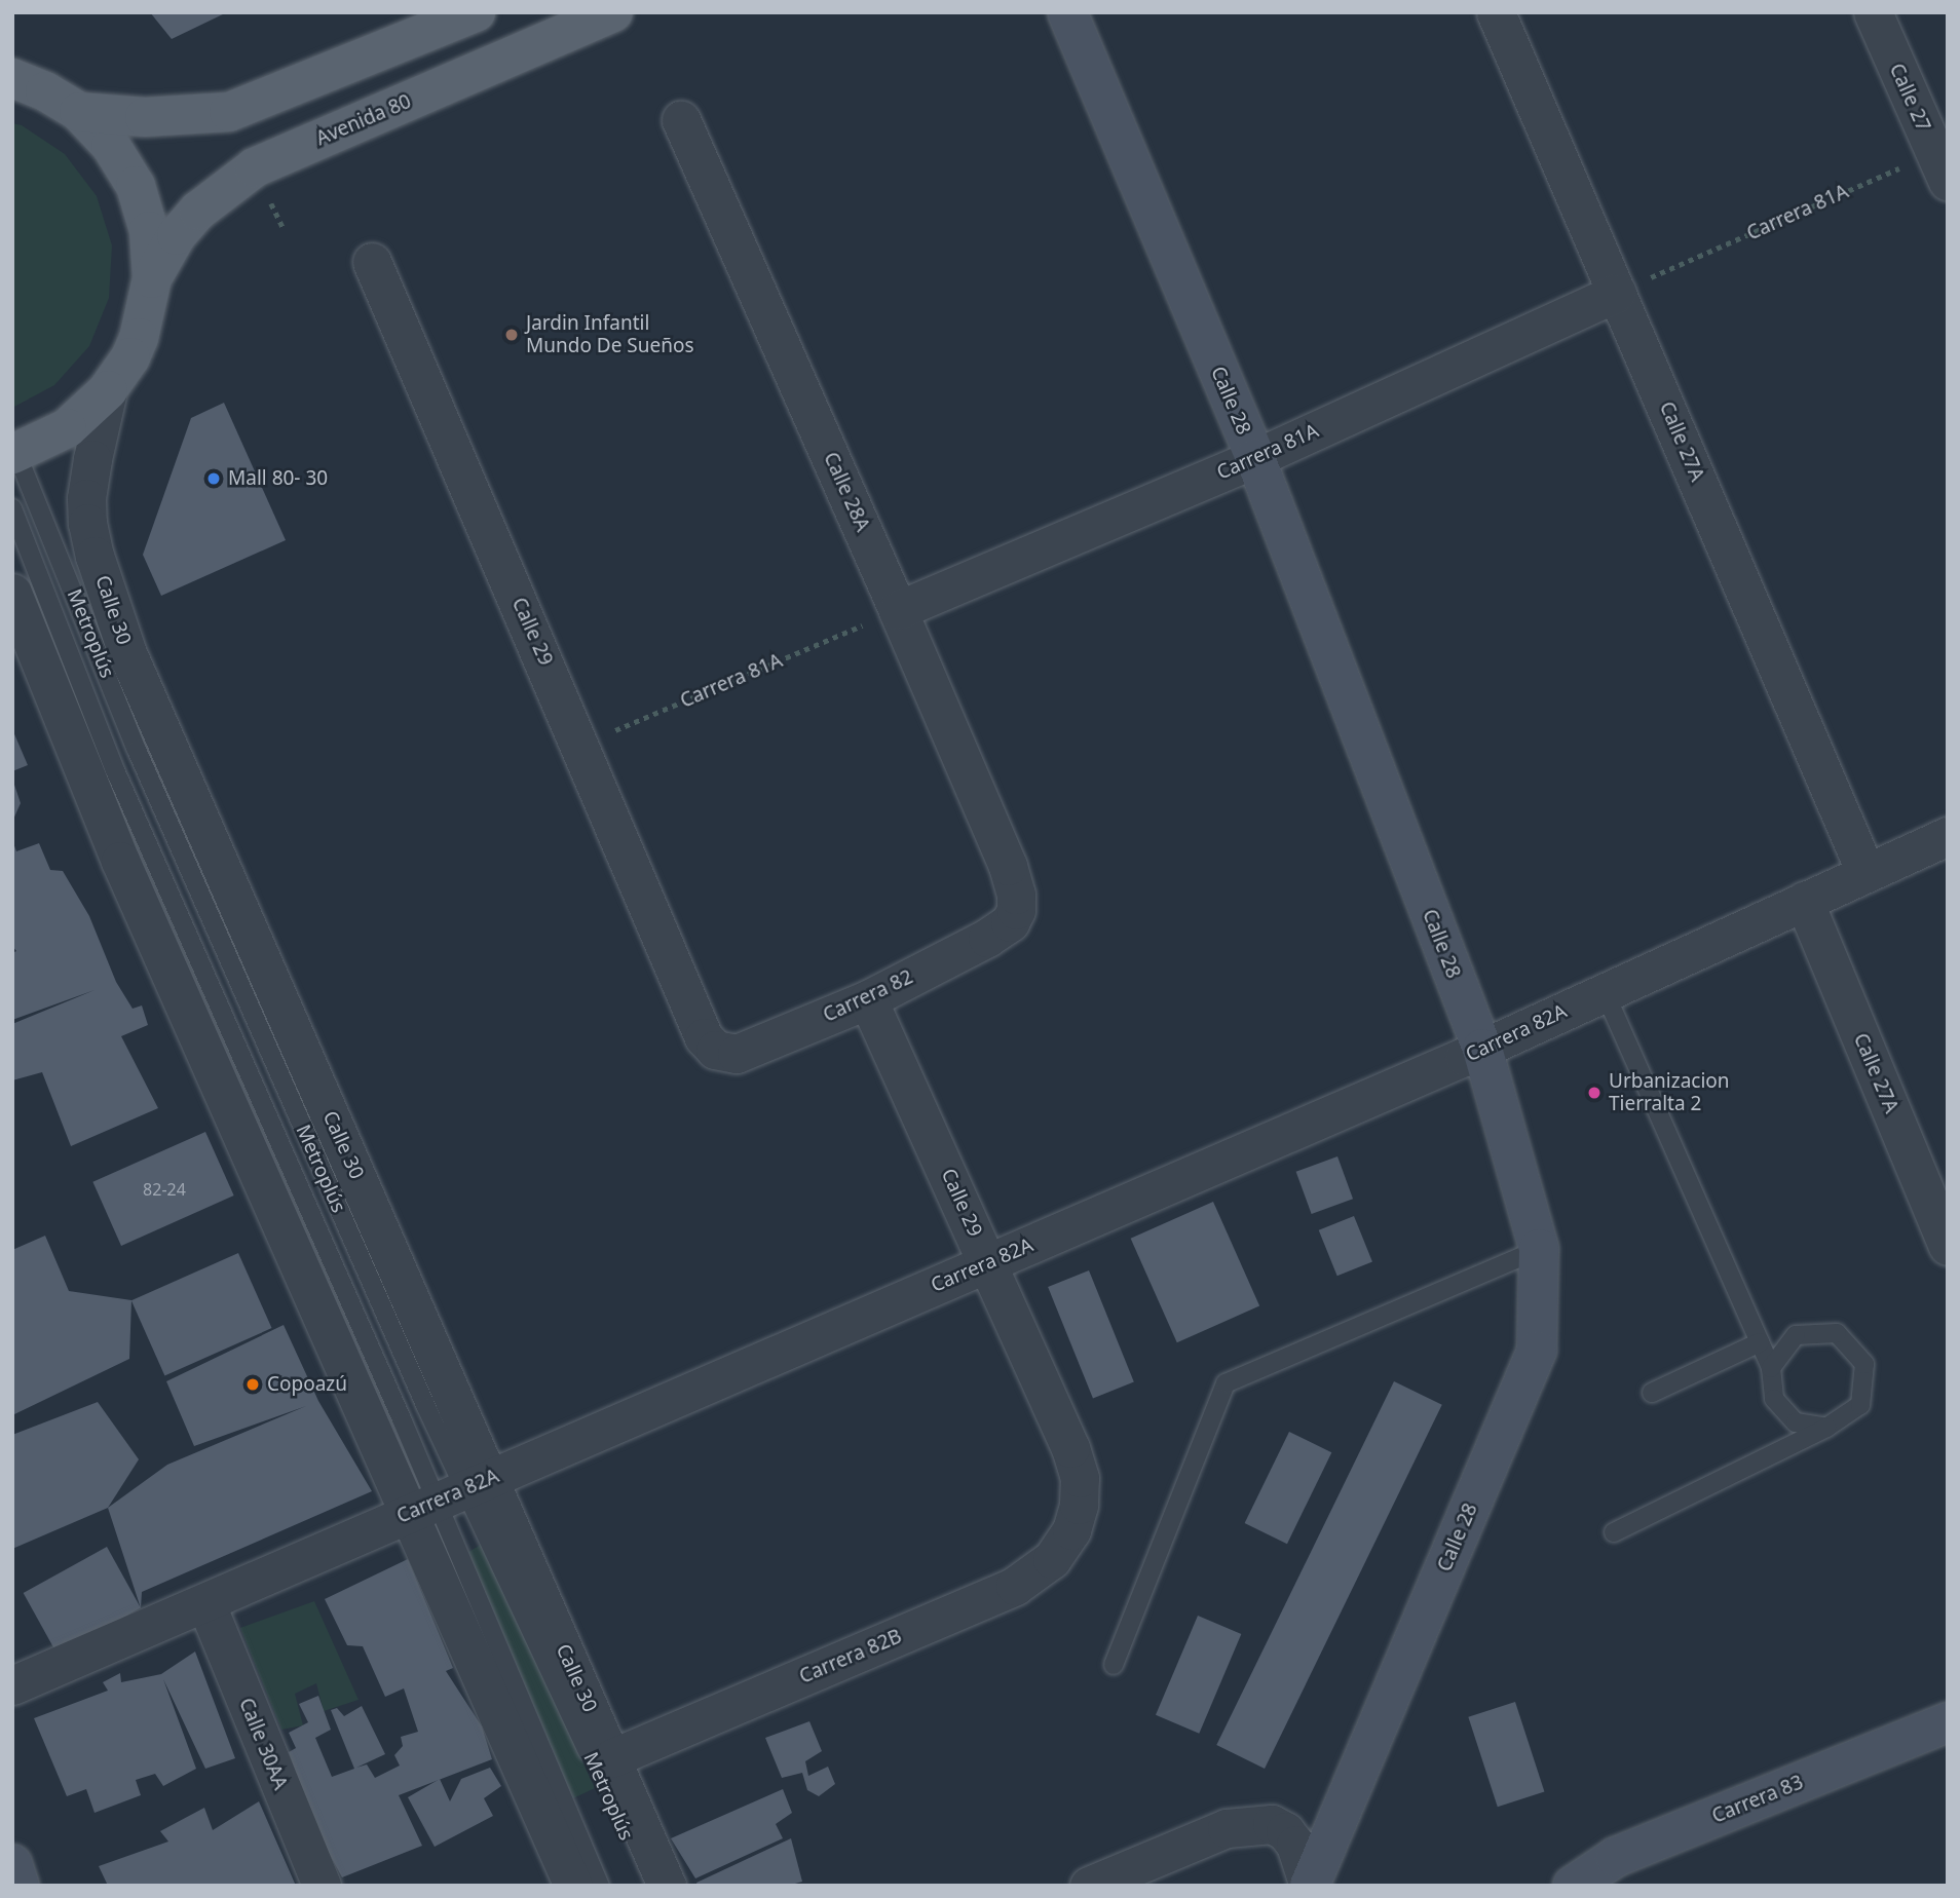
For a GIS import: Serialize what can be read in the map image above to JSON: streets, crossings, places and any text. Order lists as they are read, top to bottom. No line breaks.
{"streets":{"main road":["Avenida 80"],"street":["Calle 27","Carrera 81A","Calle 28","Calle 27A","Calle 28A","Calle 30","Calle 29","Carrera 82","Carrera 82A","Carrera 82B","Calle 30AA","Carrera 83"],"lane":["Metroplús"]},"crossings":[["Calle 27","Carrera 81A"],["Carrera 81A","Calle 28"],["Carrera 81A","Calle 27A"],["Carrera 81A","Calle 28A"],["Carrera 81A","Calle 29"],["Calle 28","Carrera 82A"],["Calle 27A","Carrera 82A"],["Calle 28A","Carrera 82"],["Calle 30","Metroplús"],["Calle 30","Carrera 82A"],["Calle 30","Carrera 82B"],["Calle 29","Carrera 82"],["Calle 29","Carrera 82A"],["Calle 29","Carrera 82B"],["Metroplús","Carrera 82A"],["Carrera 82A","Calle 30AA"]],"places":["Jardin Infantil Mundo De Sueños","Mall 80- 30","Urbanizacion Tierralta 2","Copoazú"],"house_numbers":["82-24"]}
